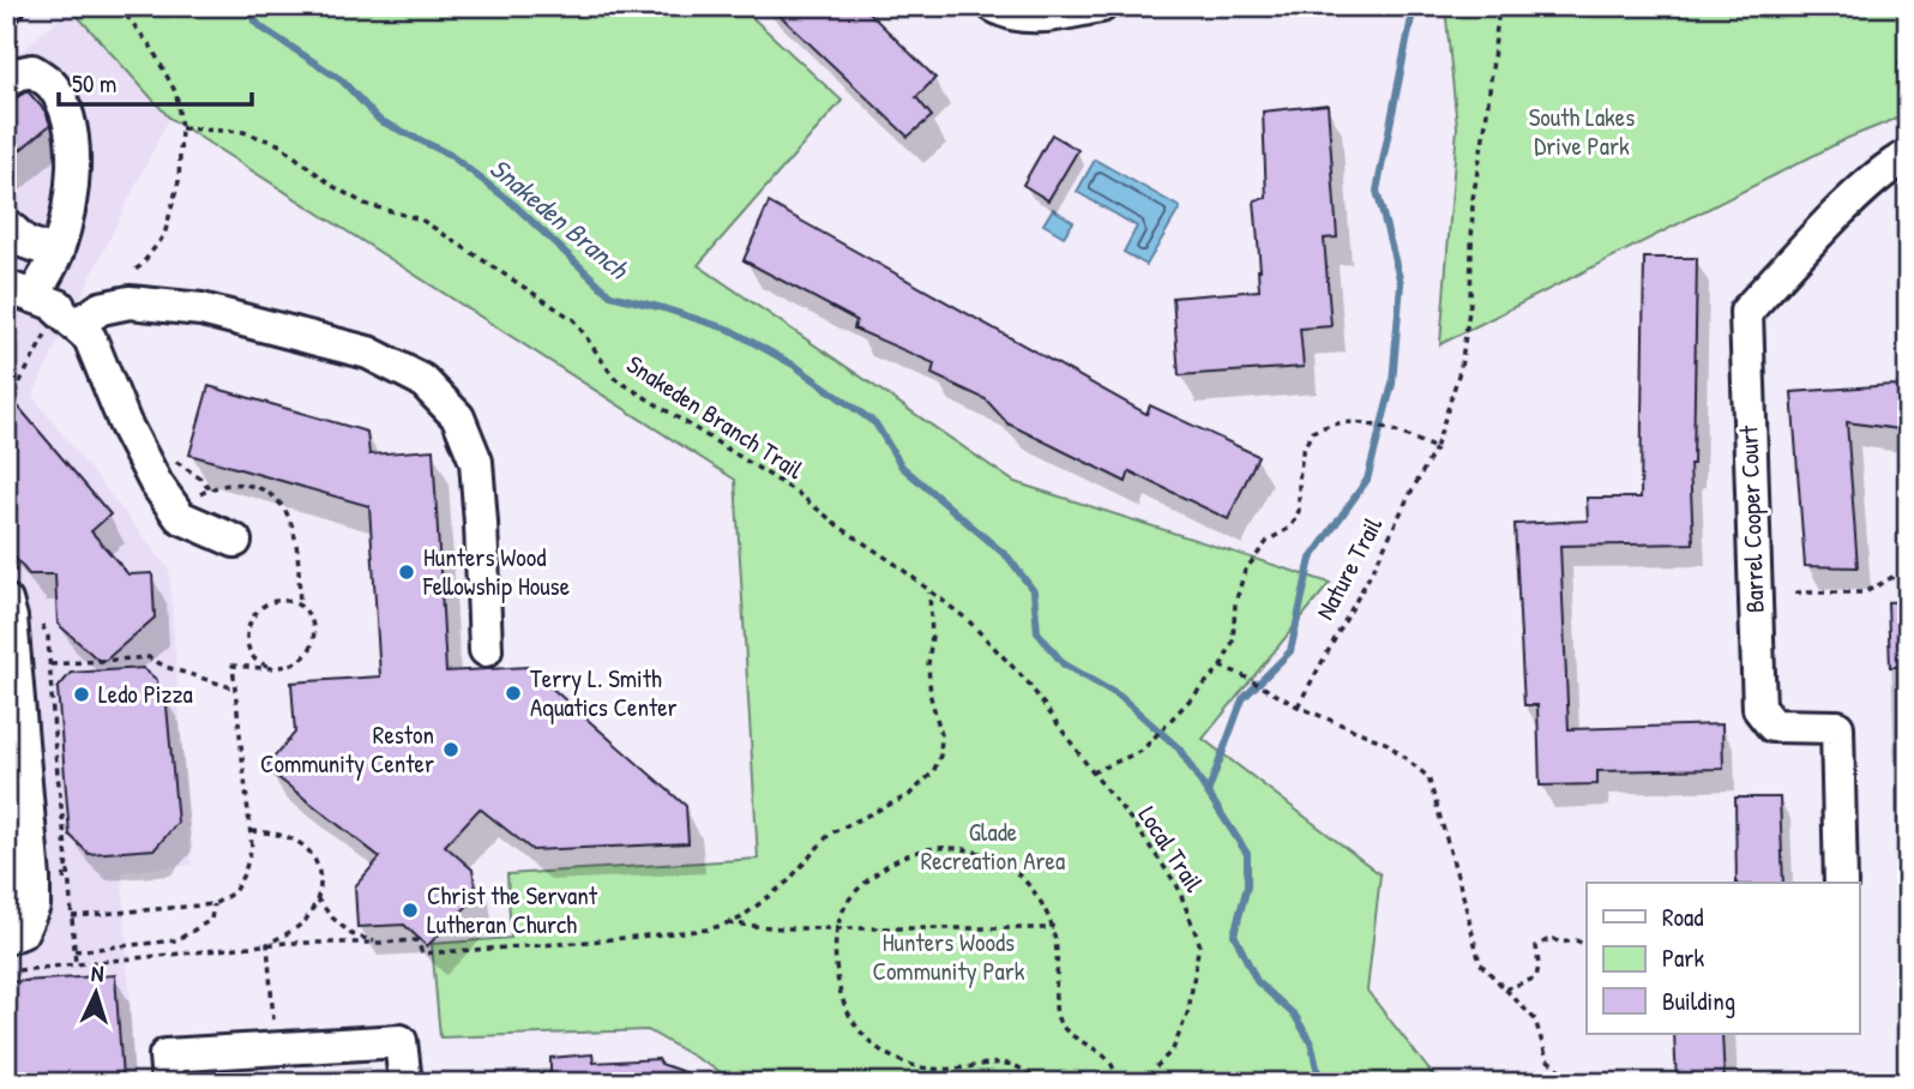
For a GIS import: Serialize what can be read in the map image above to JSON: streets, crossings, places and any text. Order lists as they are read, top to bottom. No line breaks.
{"streets":{"street":["Barrel Cooper Court"],"path":["Snakeden Branch Trail","Nature Trail","Local Trail"]},"crossings":[["Snakeden Branch Trail","Local Trail"]],"water":["Snakeden Branch"],"parks":["South Lakes Drive Park","Glade Recreation Area","Hunters Woods Community Park"],"places":["Hunters Wood Fellowship House","Terry L. Smith Aquatics Center","Ledo Pizza","Reston Community Center","Christ the Servant Lutheran Church"],"legend":["Road","Park","Building"],"scale_bar":"50 m","north":"top"}
